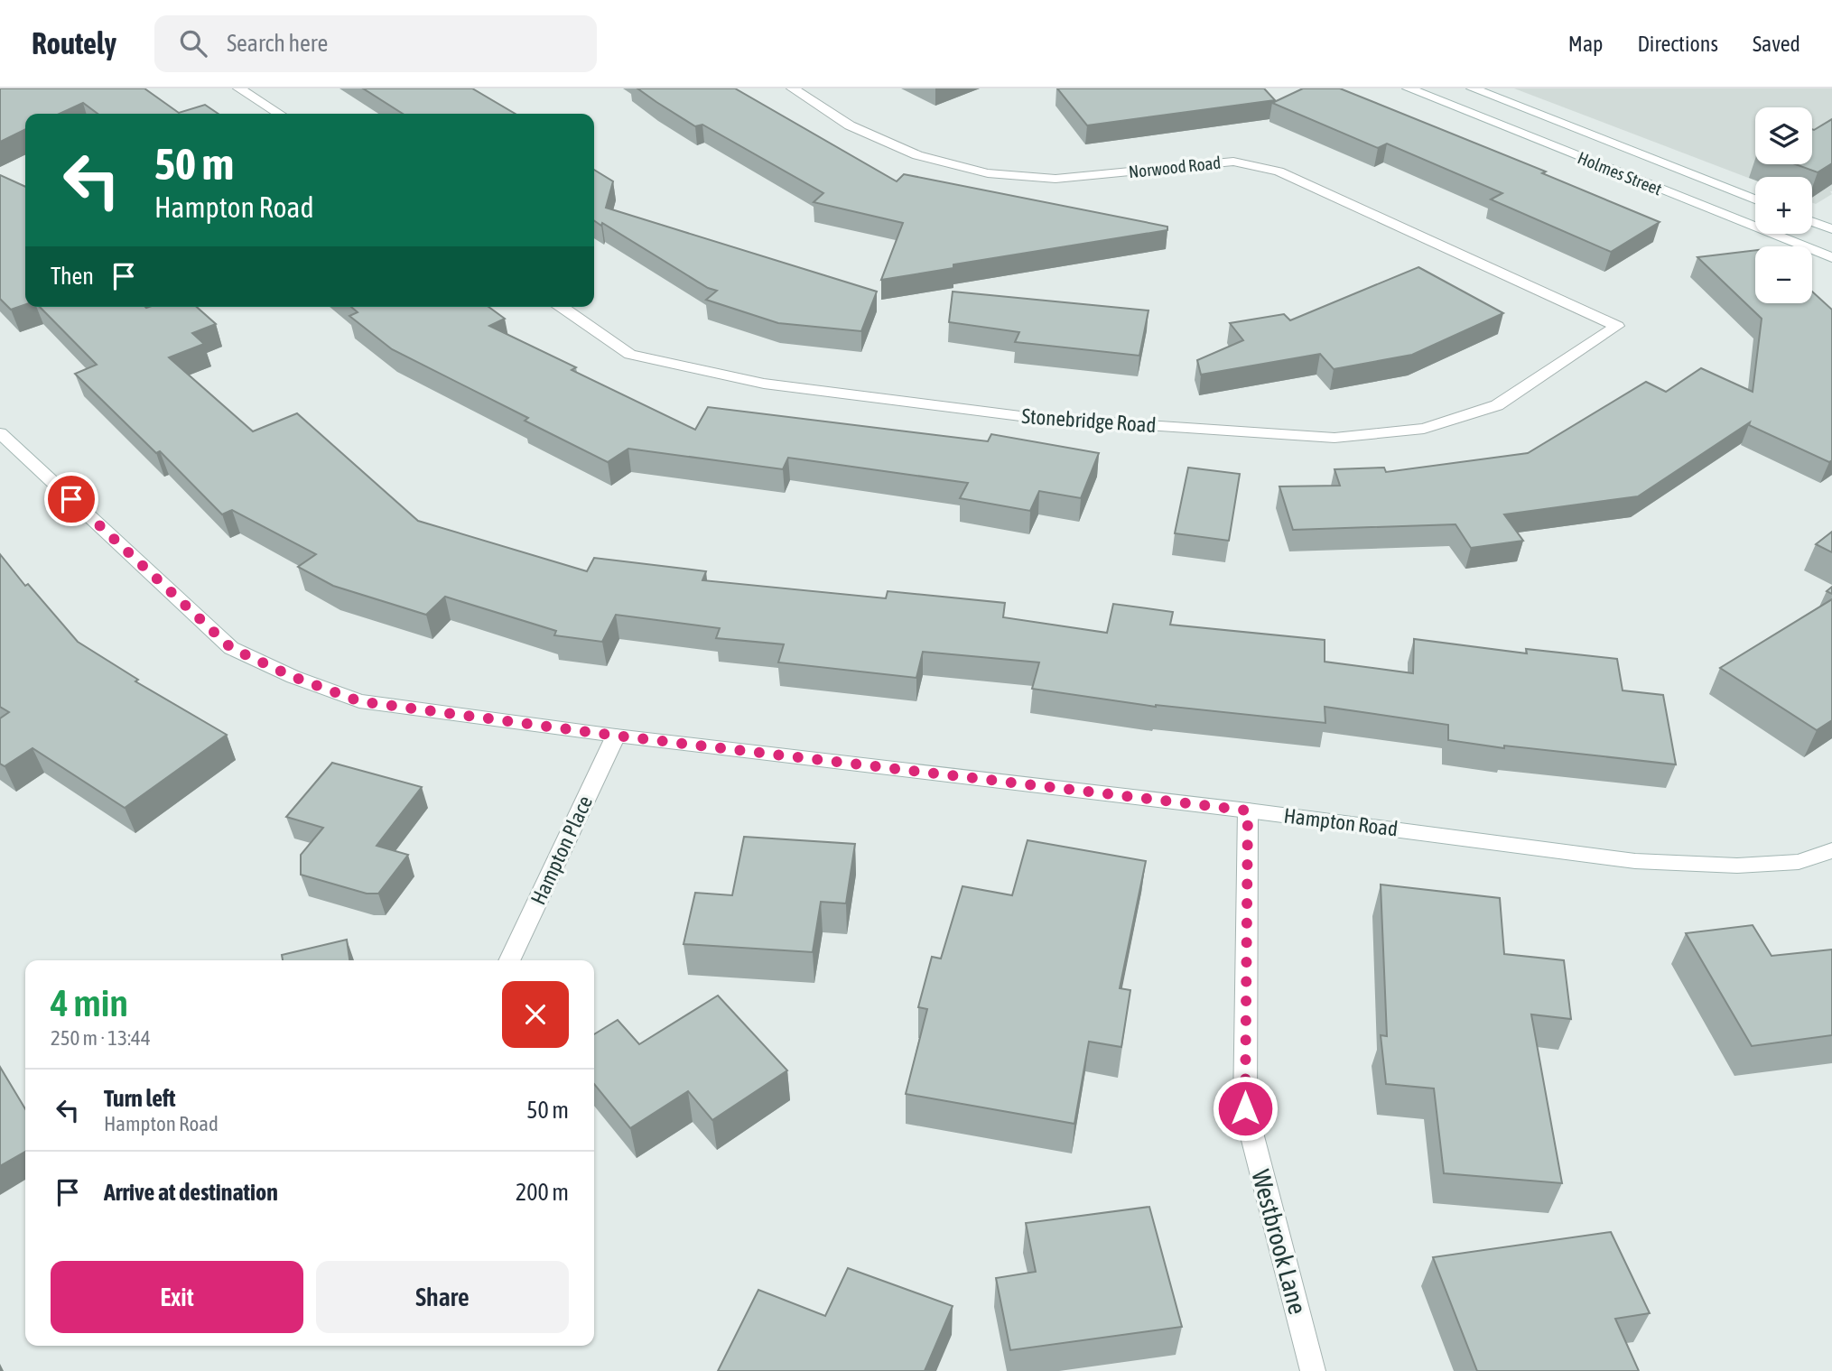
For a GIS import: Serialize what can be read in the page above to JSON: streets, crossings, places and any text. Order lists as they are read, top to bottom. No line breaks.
{"streets":{"street":["Norwood Road","Holmes Street","Stonebridge Road","Hampton Road","Hampton Place","Westbrook Lane"]},"crossings":[["Norwood Road","Stonebridge Road"],["Hampton Road","Hampton Place"],["Hampton Road","Westbrook Lane"]],"page":{"header":"Routely","search":"Search here","nav":["Map","Directions","Saved"],"map_buttons":["+","−"],"turn":["50 m","Hampton Road"],"then":"Then","heading":["4 min","250 m · 13:44"],"list":[{"name":"Turn left","note":"Hampton Road","value":"50 m"},{"name":"Arrive at destination","value":"200 m"}],"buttons":["Exit","Share"]}}
